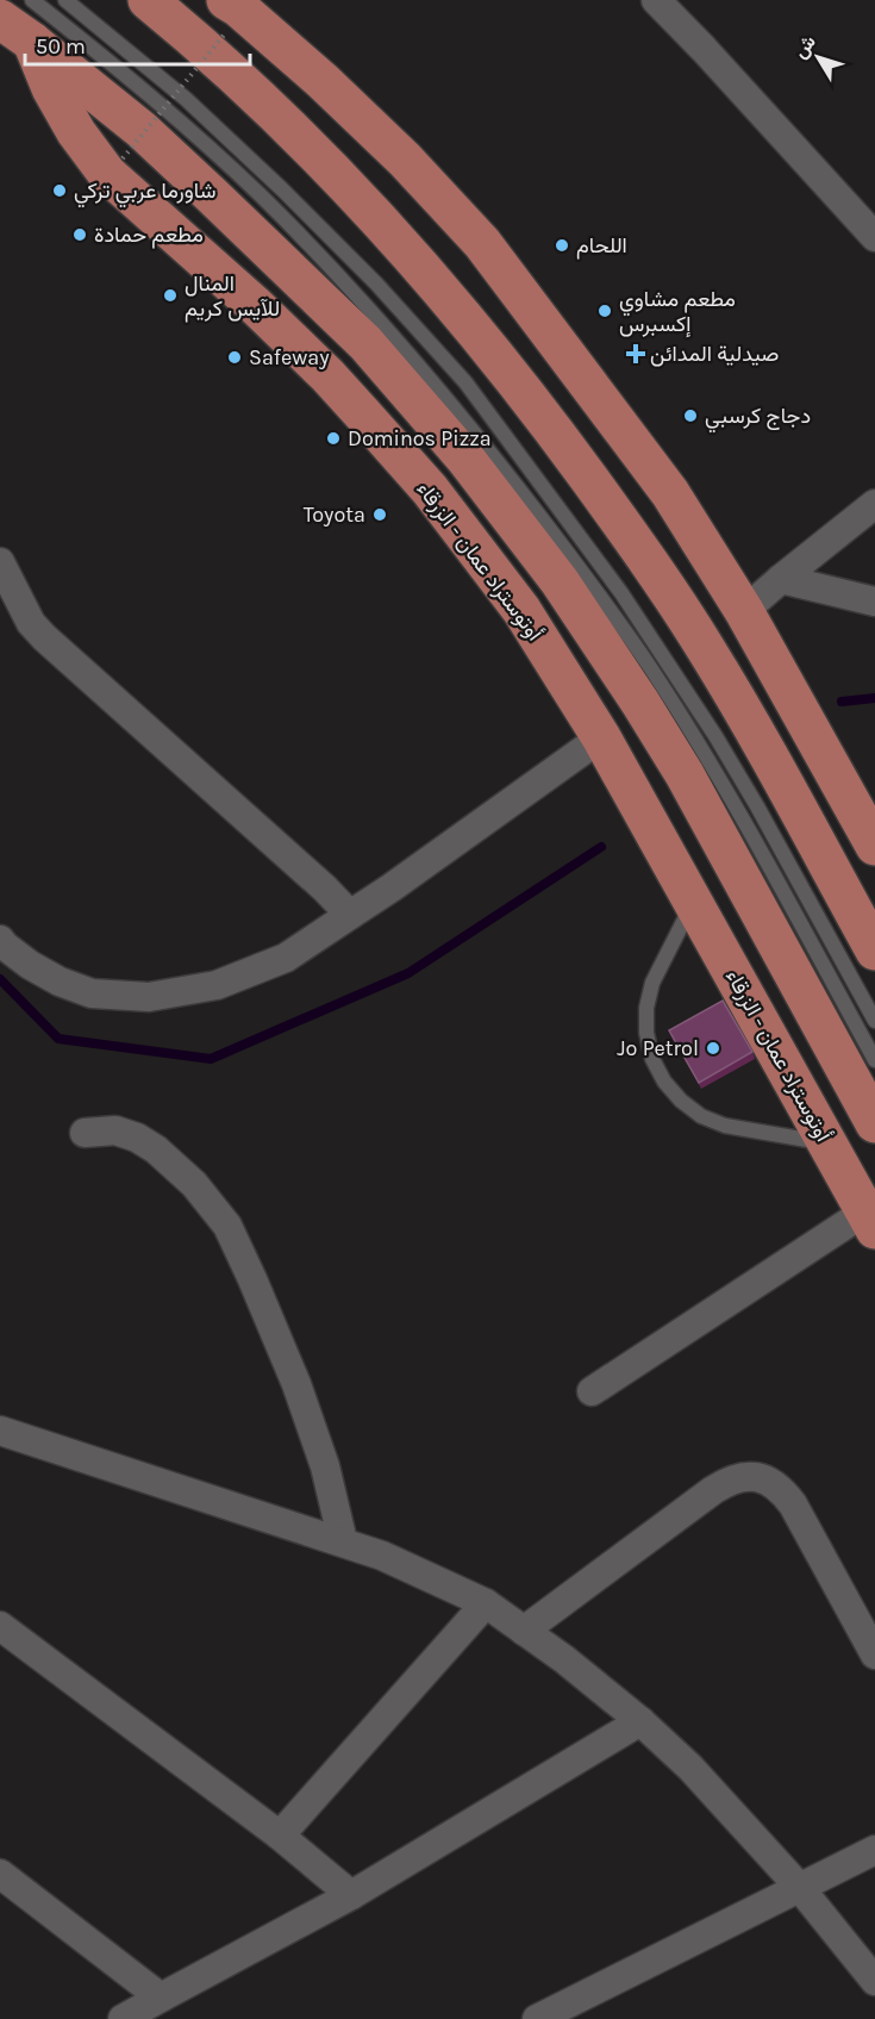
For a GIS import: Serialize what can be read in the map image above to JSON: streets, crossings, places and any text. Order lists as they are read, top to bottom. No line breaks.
{"streets":{"highway":["أوتوستراد عمان - الزرقاء"]},"places":{"other":["شاورما عربي تركي","مطعم حمادة","اللحام","المنال للآيس كريم","مطعم مشاوي إكسبرس","Safeway","دجاج كرسبي","Dominos Pizza","Toyota","Jo Petrol"],"health":["صيدلية المدائن"]},"scale_bar":"50 m","north":"top left"}
